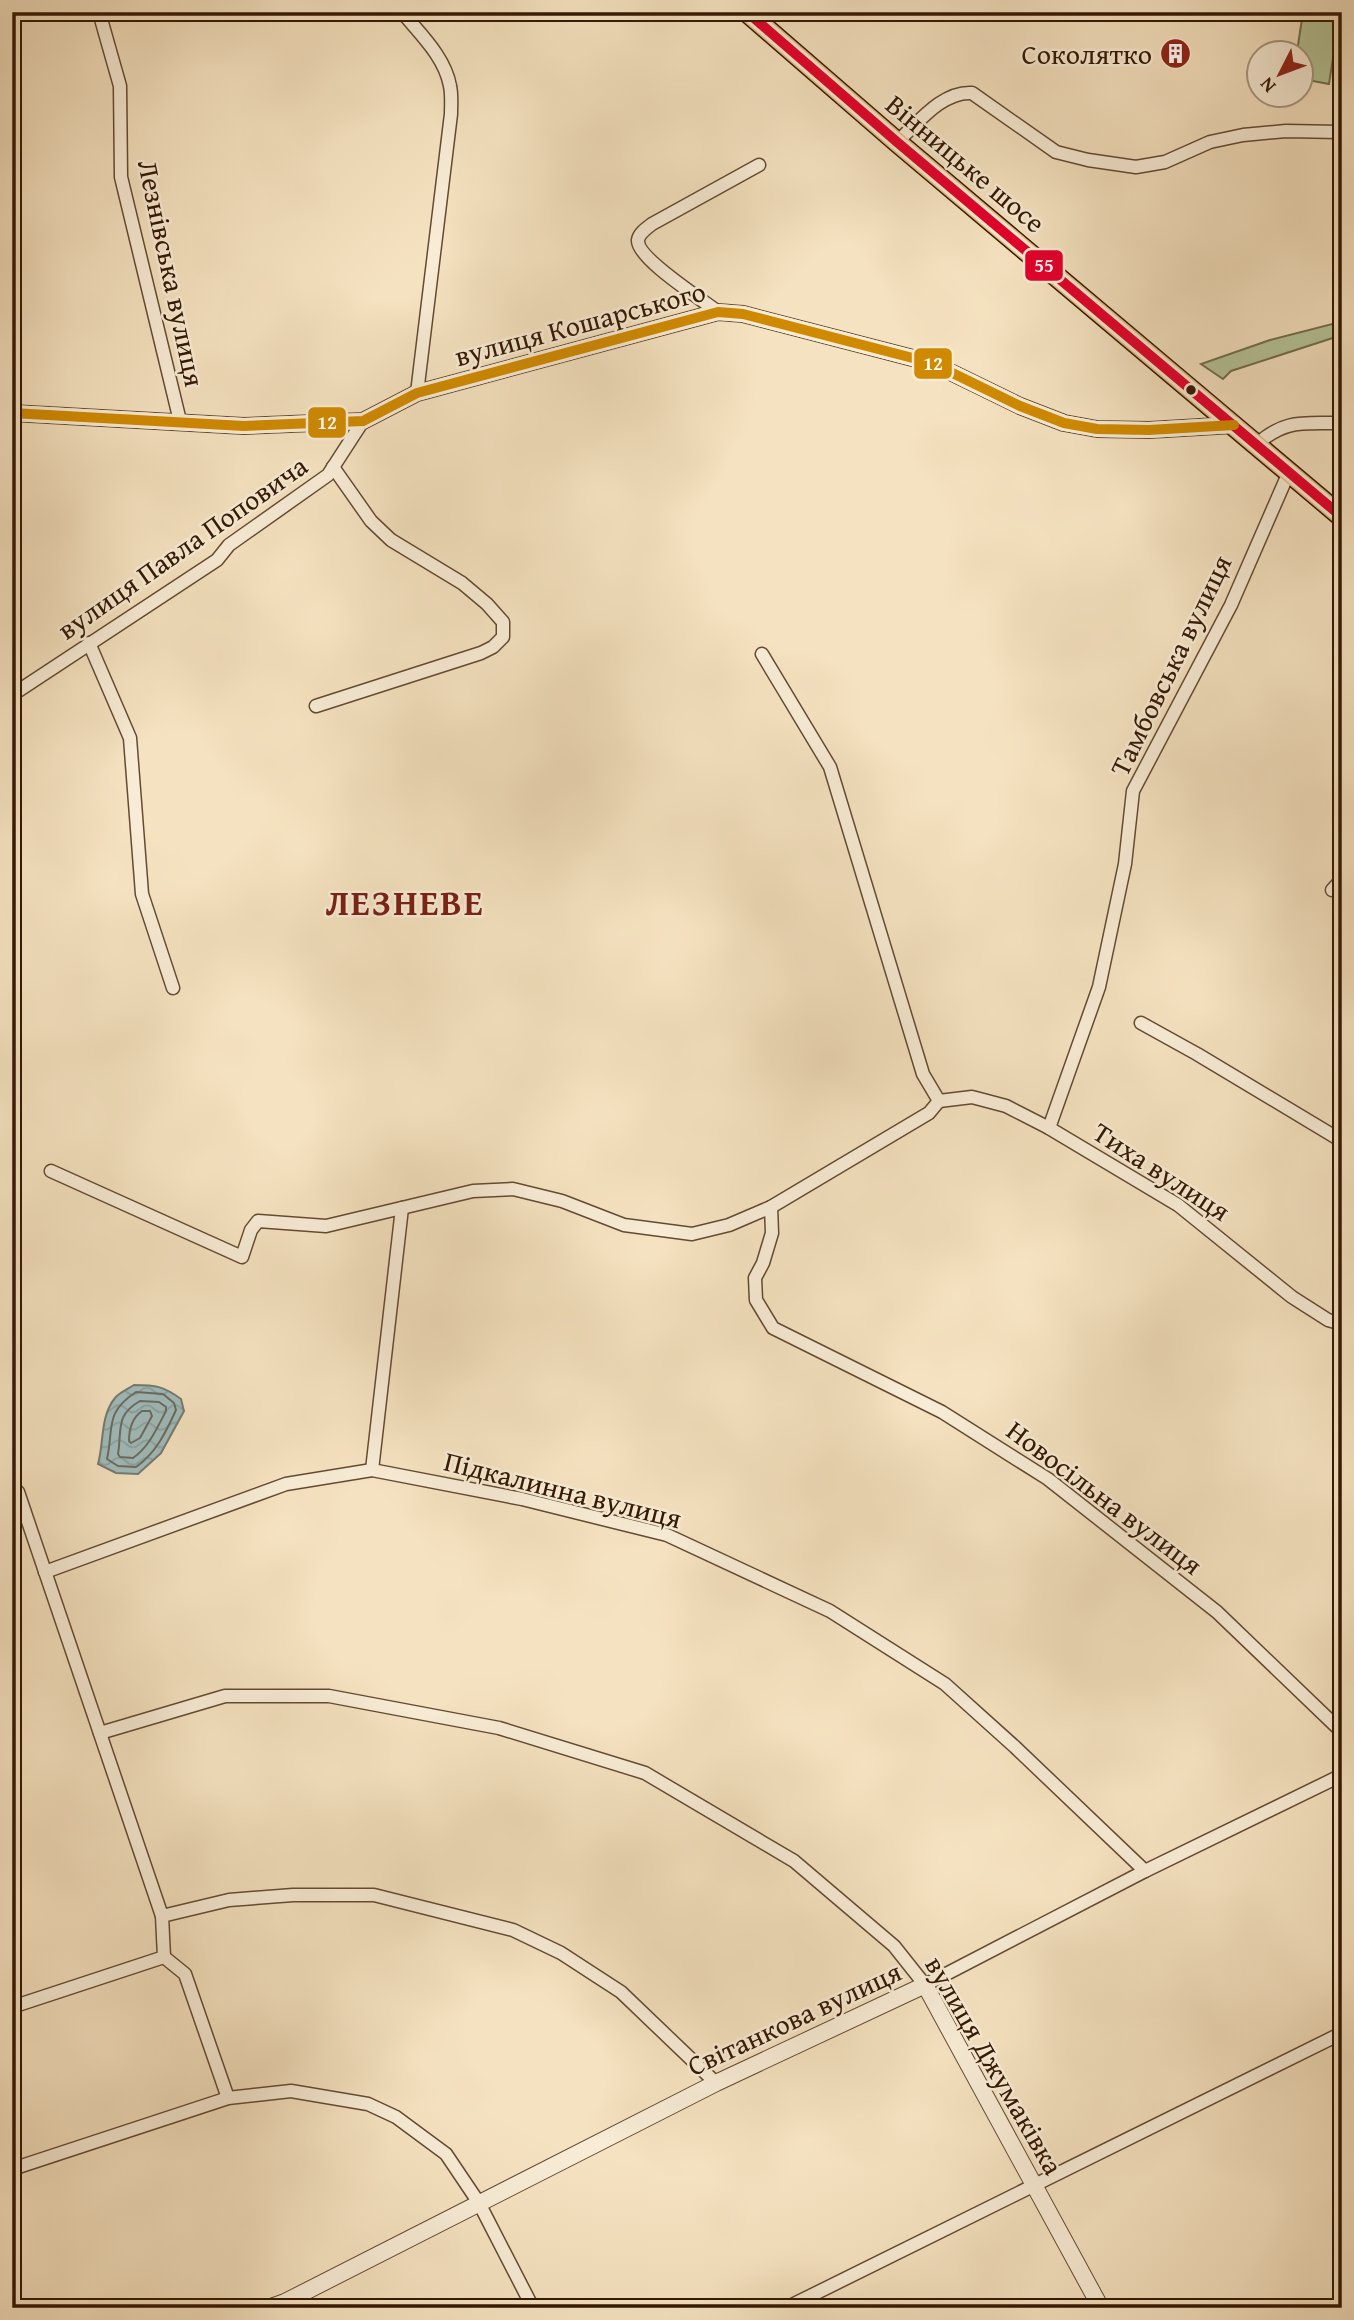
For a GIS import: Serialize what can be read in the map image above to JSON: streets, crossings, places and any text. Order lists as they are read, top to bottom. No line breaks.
{"streets":{"main road":["Вінницьке шосе"],"street":["Лезнівська вулиця","вулиця Кошарського","вулиця Павла Поповича","Тамбовська вулиця","Тиха вулиця","Підкалинна вулиця","Новосільна вулиця","Світанкова вулиця","вулиця Джумаківка"]},"crossings":[["Вінницьке шосе","вулиця Кошарського"],["Вінницьке шосе","Тамбовська вулиця"],["Лезнівська вулиця","вулиця Кошарського"],["вулиця Кошарського","вулиця Павла Поповича"],["Тамбовська вулиця","Тиха вулиця"],["Підкалинна вулиця","Світанкова вулиця"],["Світанкова вулиця","вулиця Джумаківка"]],"districts":["ЛЕЗНЕВЕ"],"places":{"building":["Соколятко"]},"lines":["transit line 55","transit line 12"],"north":"bottom left"}
